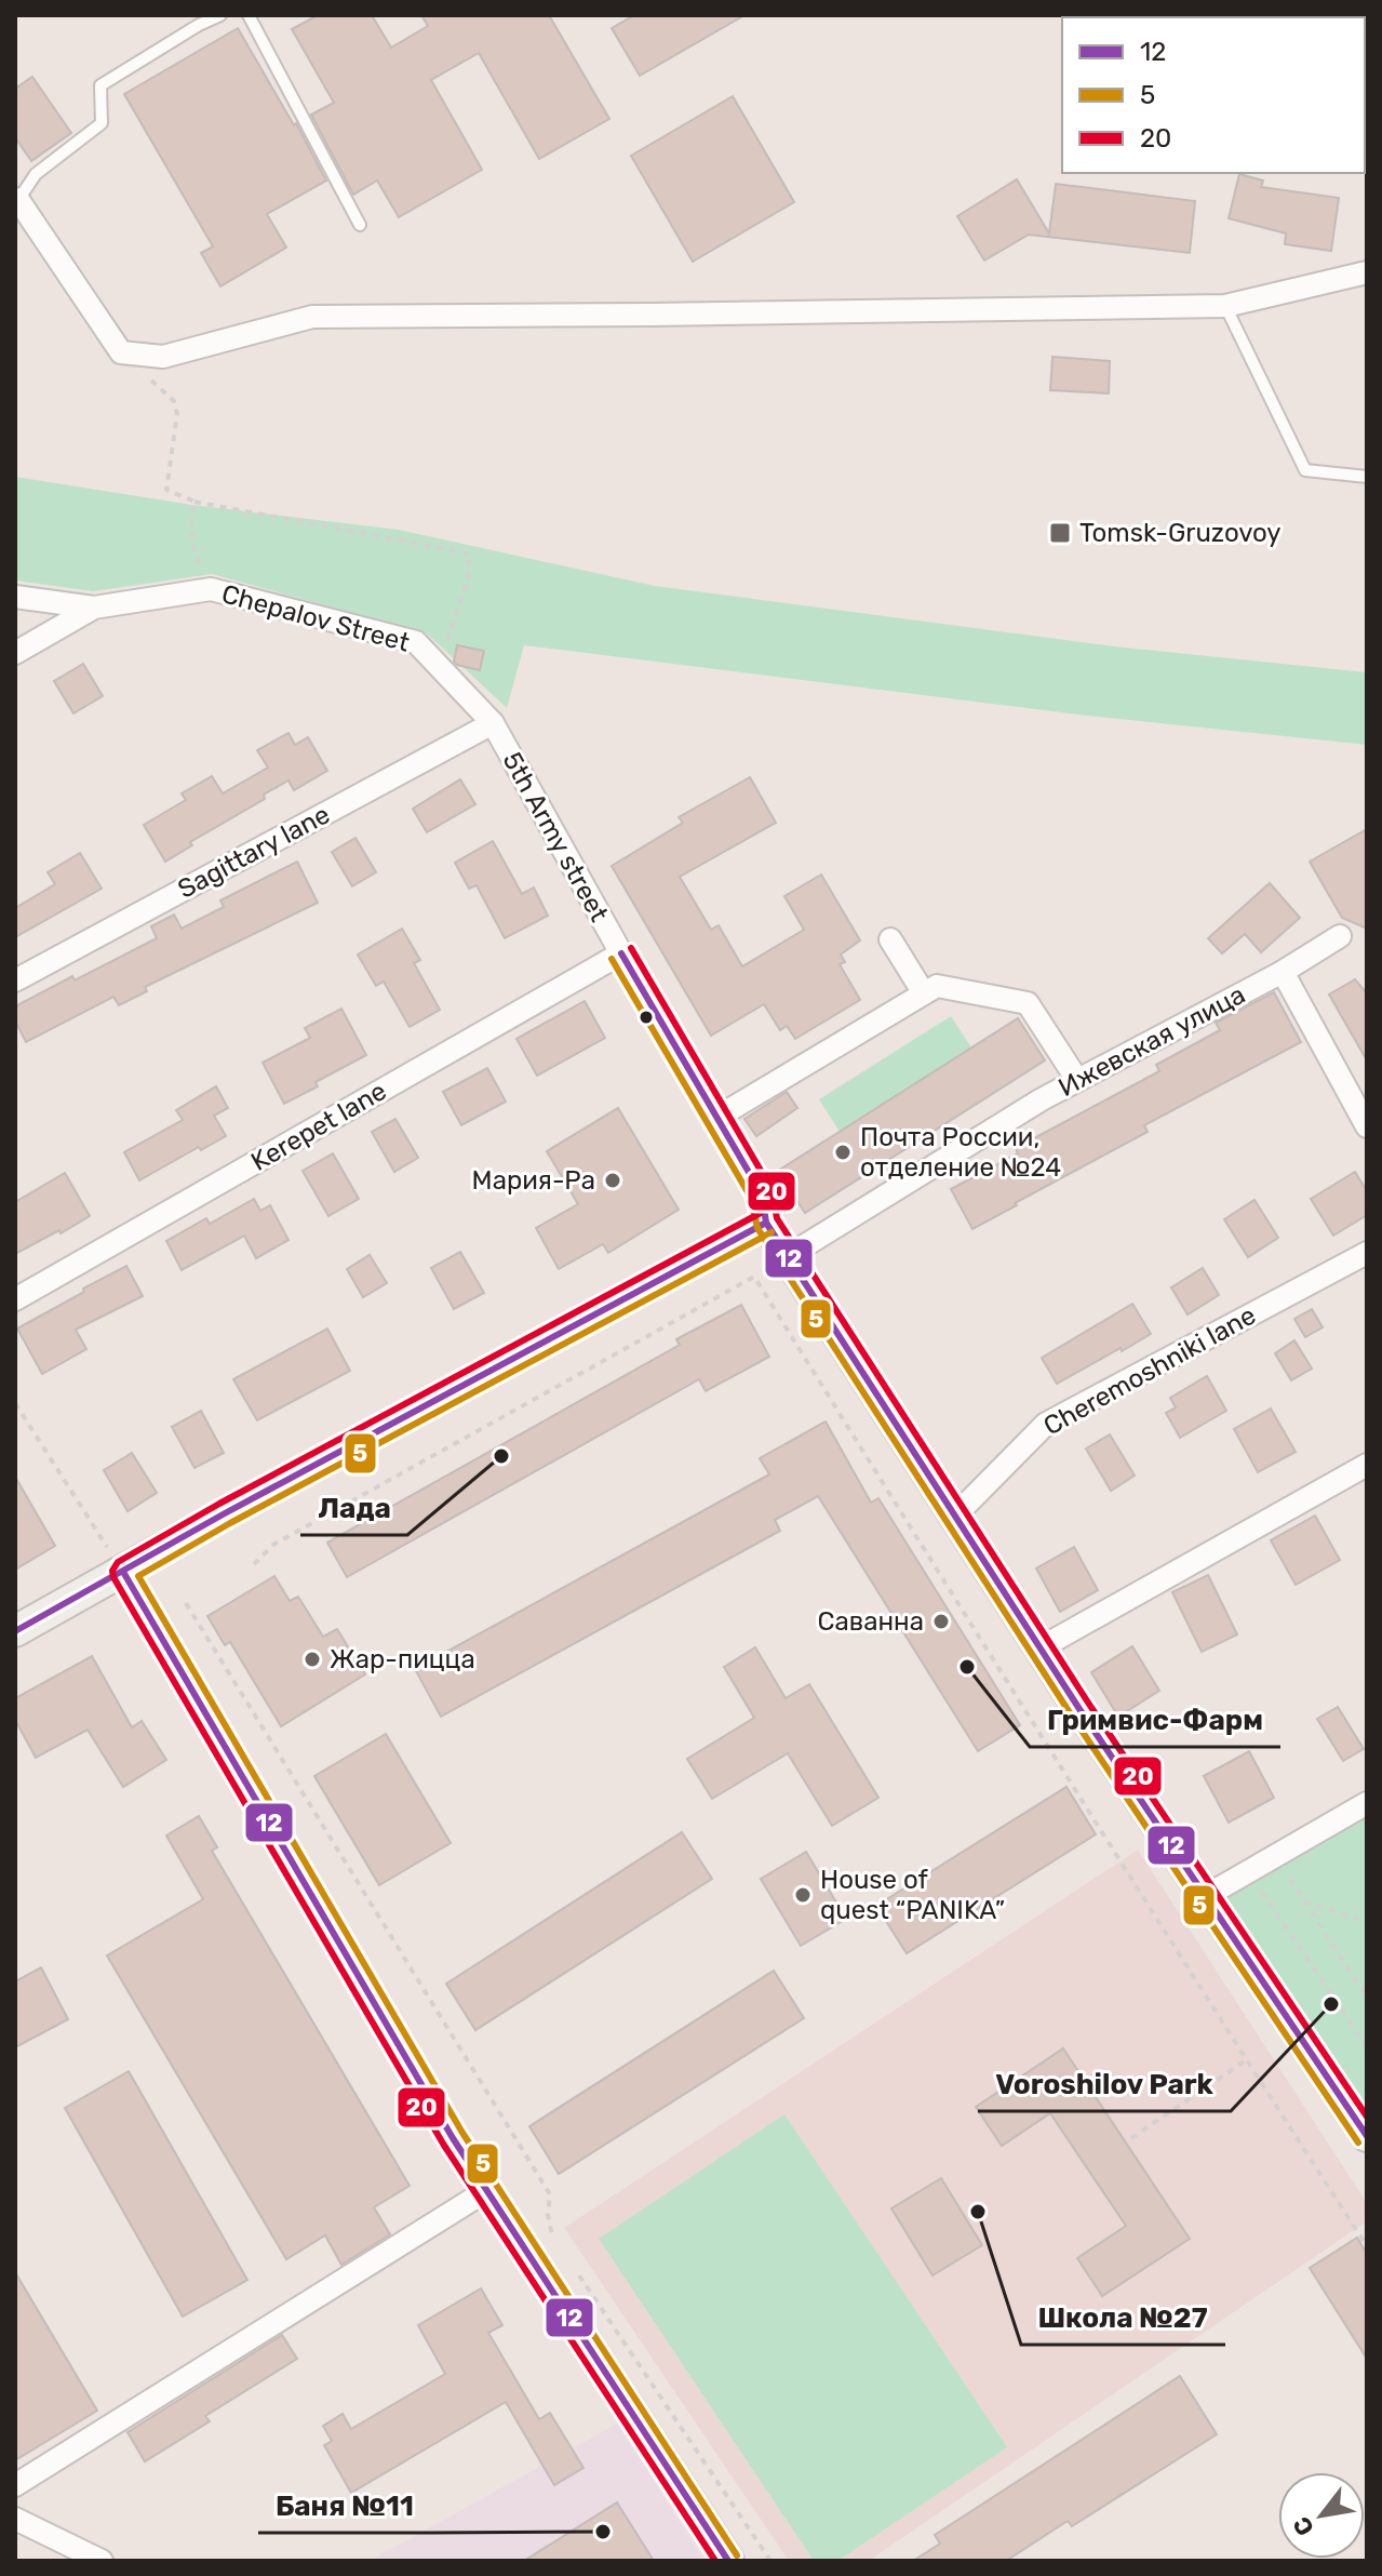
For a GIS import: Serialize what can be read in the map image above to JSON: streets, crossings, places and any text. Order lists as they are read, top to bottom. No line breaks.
{"streets":{"street":["Chepalov Street","5th Army street","Sagittary lane","Ижевская улица","Kerepet lane","Cheremoshniki lane"]},"crossings":[["Chepalov Street","5th Army street"],["Chepalov Street","Sagittary lane"],["5th Army street","Sagittary lane"],["5th Army street","Kerepet lane"]],"places":{"transit":["Tomsk-Gruzovoy"],"other":["Почта России, отделение №24","Мария-Ра","Лада","Саванна","Жар-пицца","Гримвис-Фарм","House of quest “PANIKA”","Voroshilov Park","Школа №27","Баня №11"]},"lines":["transit line 20","transit line 12","transit line 5"],"legend":["12","5","20"],"north":"bottom left"}
